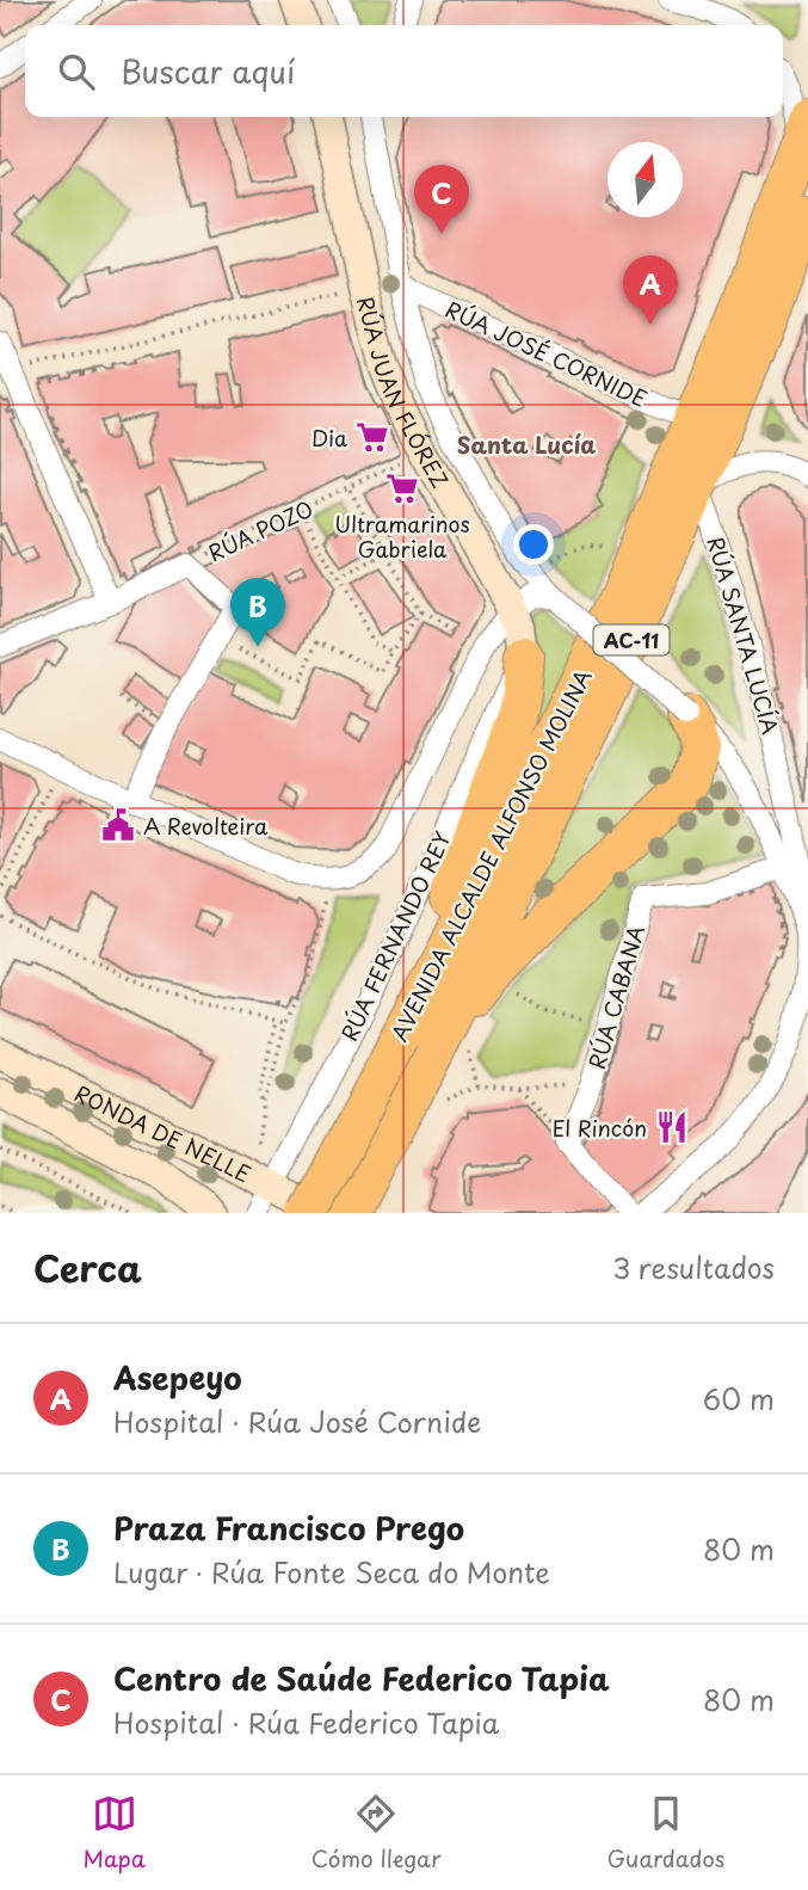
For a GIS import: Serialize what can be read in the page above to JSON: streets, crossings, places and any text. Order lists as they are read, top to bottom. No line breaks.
{"streets":{"highway":["AC-11","AVENIDA ALCALDE ALFONSO MOLINA"],"main road":["RÚA JUAN FLÓREZ","RONDA DE NELLE"],"street":["RÚA JOSÉ CORNIDE","RÚA POZO","RÚA SANTA LUCÍA","RÚA FERNANDO REY","RÚA CABANA"]},"crossings":[["RÚA JOSÉ CORNIDE","RÚA JUAN FLÓREZ"],["RÚA JOSÉ CORNIDE","AVENIDA ALCALDE ALFONSO MOLINA"],["RÚA JUAN FLÓREZ","RÚA SANTA LUCÍA"],["RÚA JUAN FLÓREZ","RÚA FERNANDO REY"],["RÚA JUAN FLÓREZ","RÚA CABANA"],["RÚA SANTA LUCÍA","AVENIDA ALCALDE ALFONSO MOLINA"],["RÚA FERNANDO REY","RONDA DE NELLE"]],"districts":["Santa Lucía"],"places":{"supermarket":["Dia","Ultramarinos Gabriela"],"public building":["A Revolteira"],"restaurant":["El Rincón"]},"north":"top","page":{"search":"Buscar aquí","pins":["C","A","B"],"heading":["Cerca","3 resultados"],"list":[{"mark":"A","name":"Asepeyo","note":"Hospital · Rúa José Cornide","value":"60 m"},{"mark":"B","name":"Praza Francisco Prego","note":"Lugar · Rúa Fonte Seca do Monte","value":"80 m"},{"mark":"C","name":"Centro de Saúde Federico Tapia","note":"Hospital · Rúa Federico Tapia","value":"80 m"}],"nav":["Mapa","Cómo llegar","Guardados"]}}
